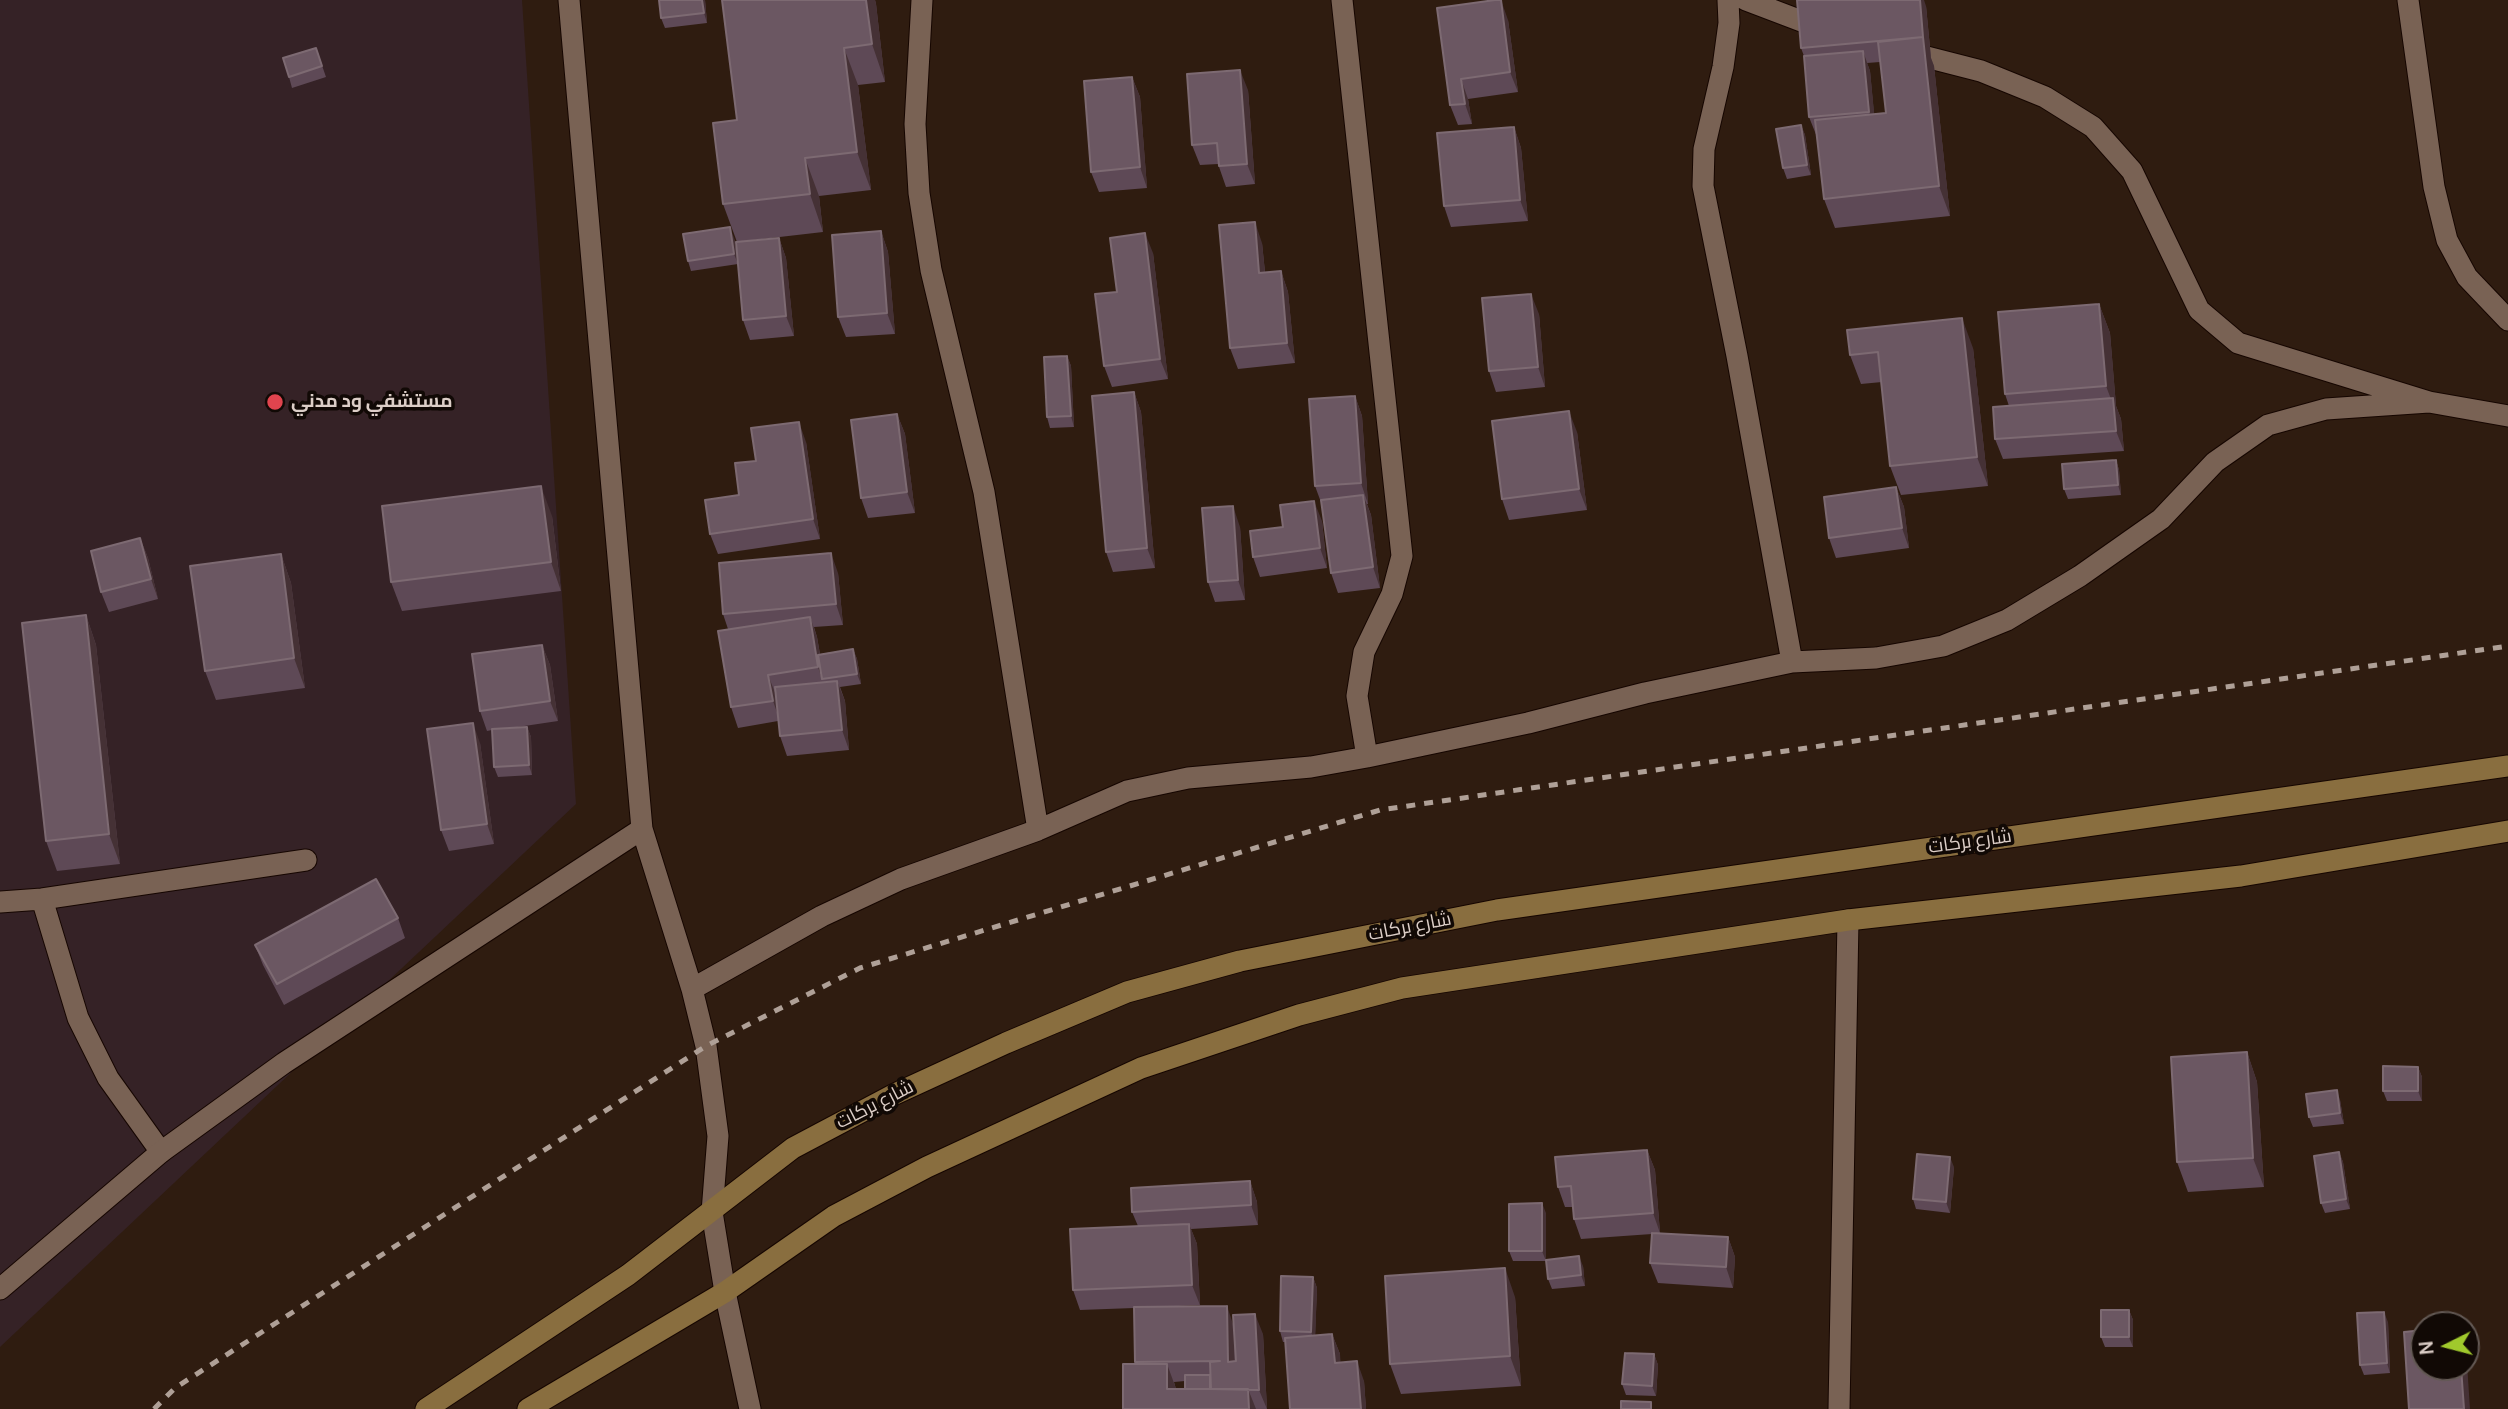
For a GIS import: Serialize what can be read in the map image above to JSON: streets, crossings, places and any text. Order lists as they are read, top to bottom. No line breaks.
{"streets":{"main road":["شارع بركات"]},"places":["مستشفي ود مدني"],"north":"left"}
